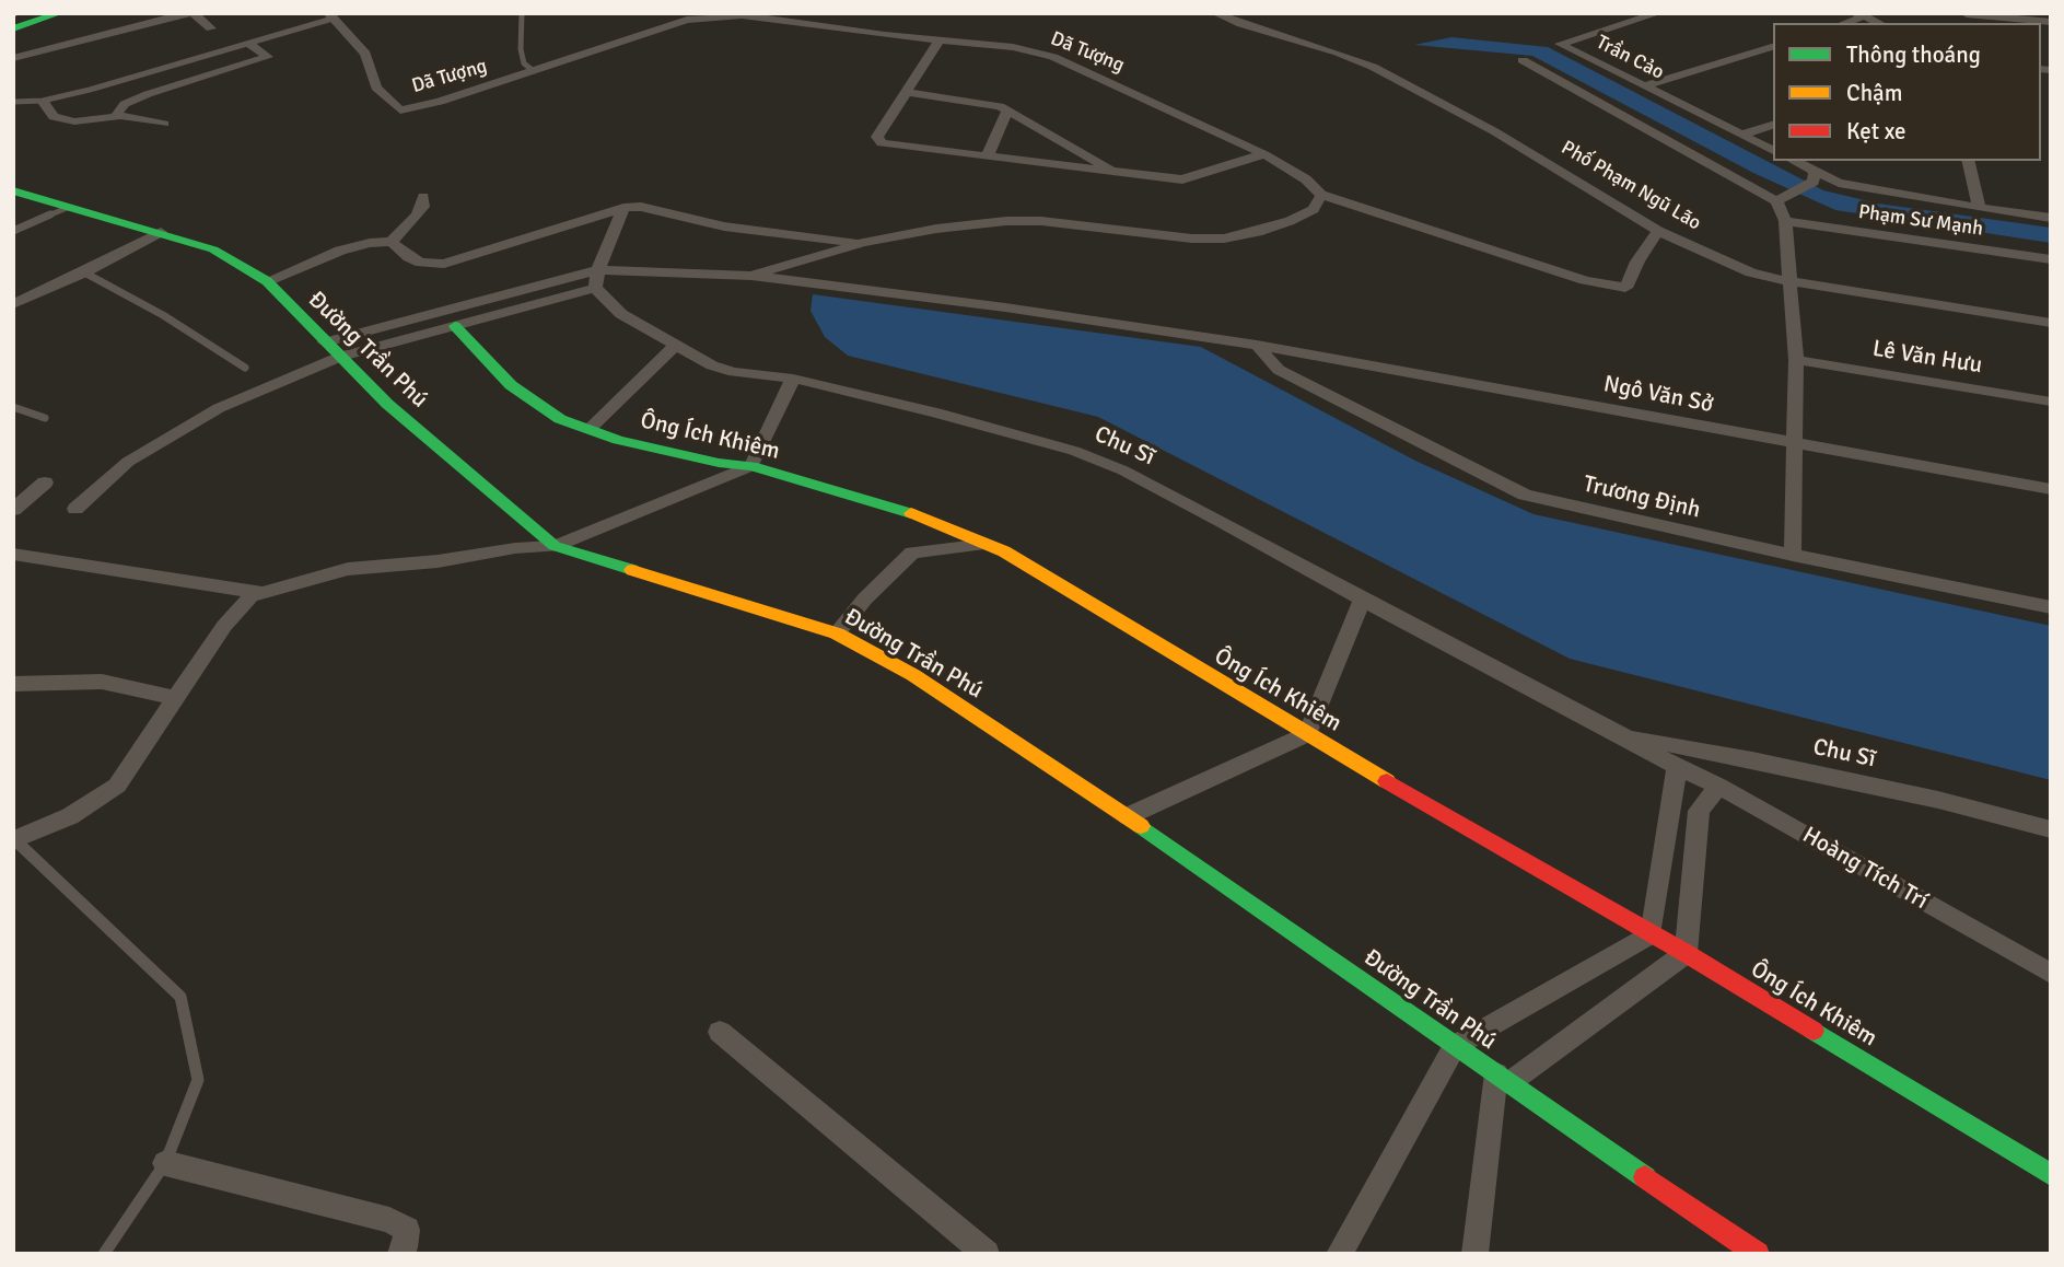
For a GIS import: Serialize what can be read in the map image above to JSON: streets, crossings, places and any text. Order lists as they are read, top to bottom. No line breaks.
{"streets":{"main road":["Đường Trần Phú","Ông Ích Khiêm"],"street":["Dã Tượng","Trần Cảo","Phố Phạm Ngũ Lão","Phạm Sư Mạnh","Lê Văn Hưu","Ngô Văn Sở","Chu Sĩ","Trương Định","Hoàng Tích Trí"]},"crossings":[["Dã Tượng","Phố Phạm Ngũ Lão"],["Ngô Văn Sở","Trương Định"],["Chu Sĩ","Hoàng Tích Trí"]],"legend":["Thông thoáng","Chậm","Kẹt xe"]}
